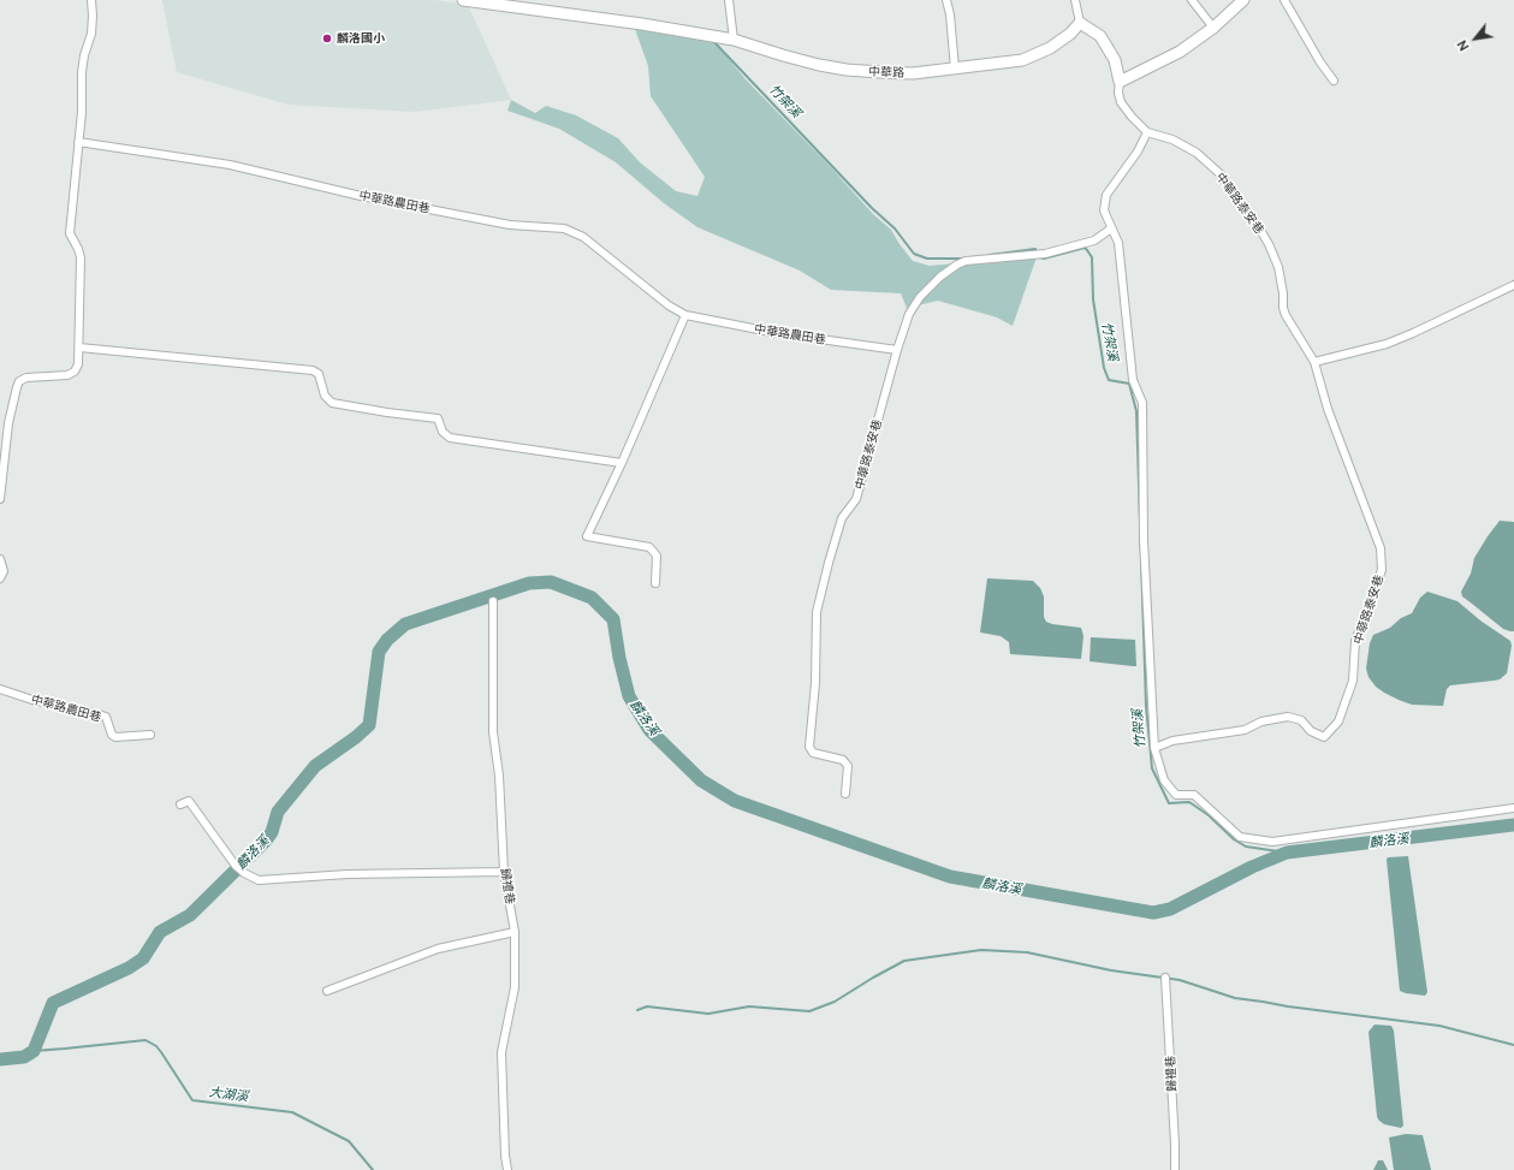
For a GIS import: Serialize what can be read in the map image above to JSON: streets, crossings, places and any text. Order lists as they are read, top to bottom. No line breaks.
{"streets":{"street":["中華路","中華路農田巷","中華路泰安巷","歸禮巷"]},"crossings":[["中華路農田巷","中華路泰安巷"]],"water":["竹架溪","麟洛溪","大湖溪"],"places":["麟洛國小"],"north":"bottom left"}
